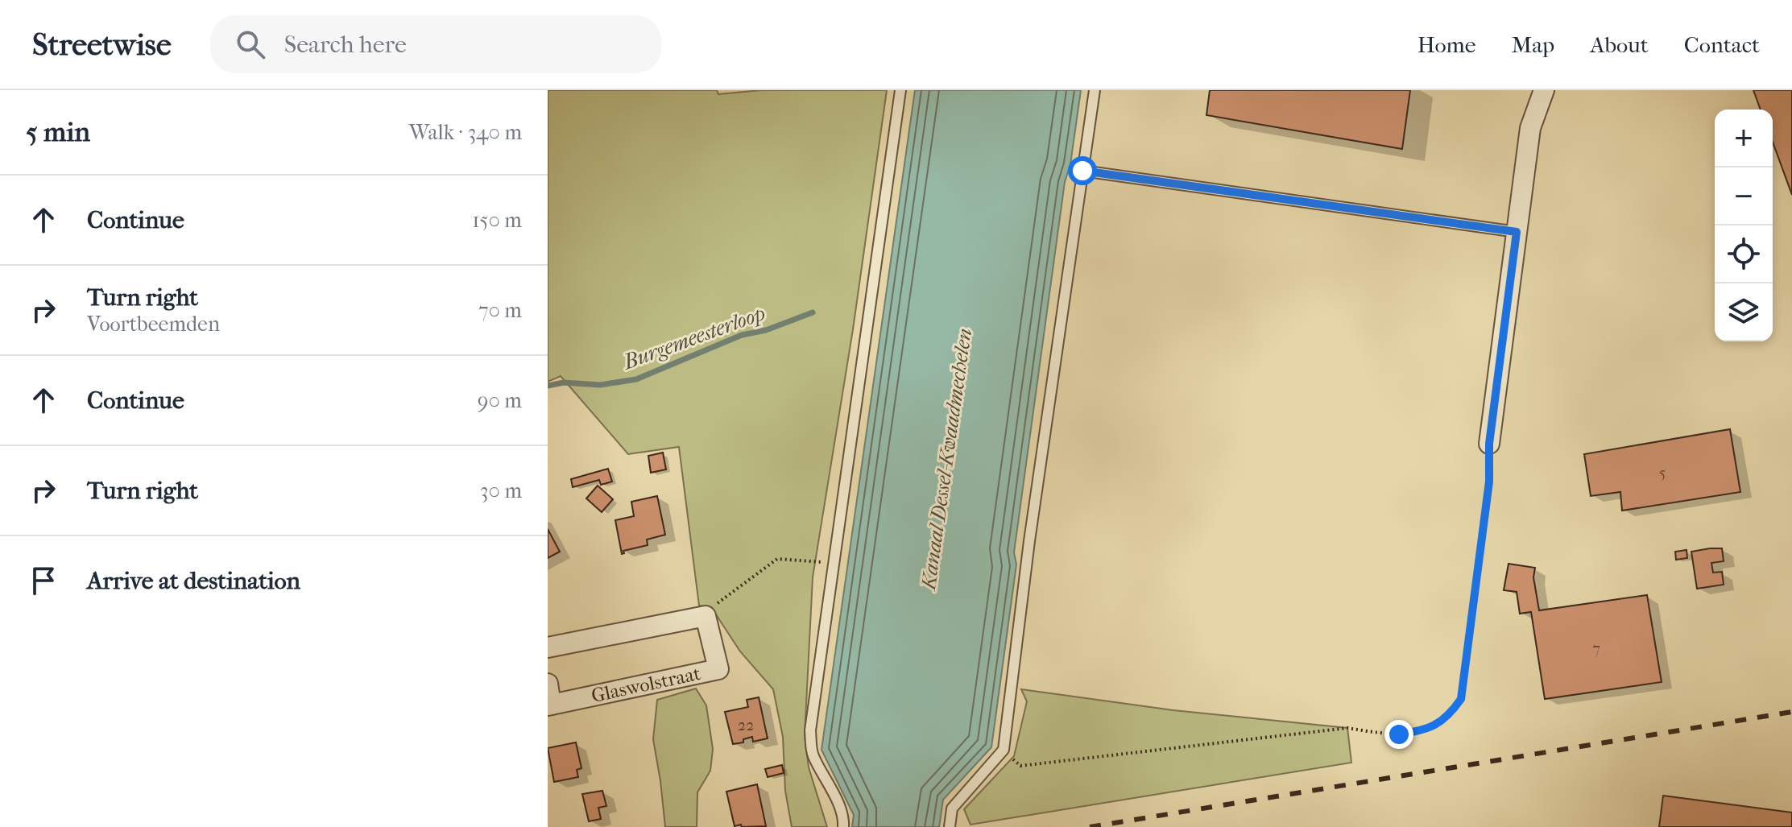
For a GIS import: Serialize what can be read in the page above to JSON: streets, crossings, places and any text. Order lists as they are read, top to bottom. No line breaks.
{"streets":{"street":["Glaswolstraat"]},"water":["Burgemeesterloop","Kanaal Dessel-Kwaadmechelen"],"house_numbers":["5","7","22"],"page":{"header":"Streetwise","search":"Search here","nav":["Home","Map","About","Contact"],"heading":["5 min","Walk · 340 m"],"map_buttons":["+","−"],"list":[["Continue","150 m"],["Turn right","Voortbeemden","70 m"],["Continue","90 m"],["Turn right","30 m"],"Arrive at destination"]}}
